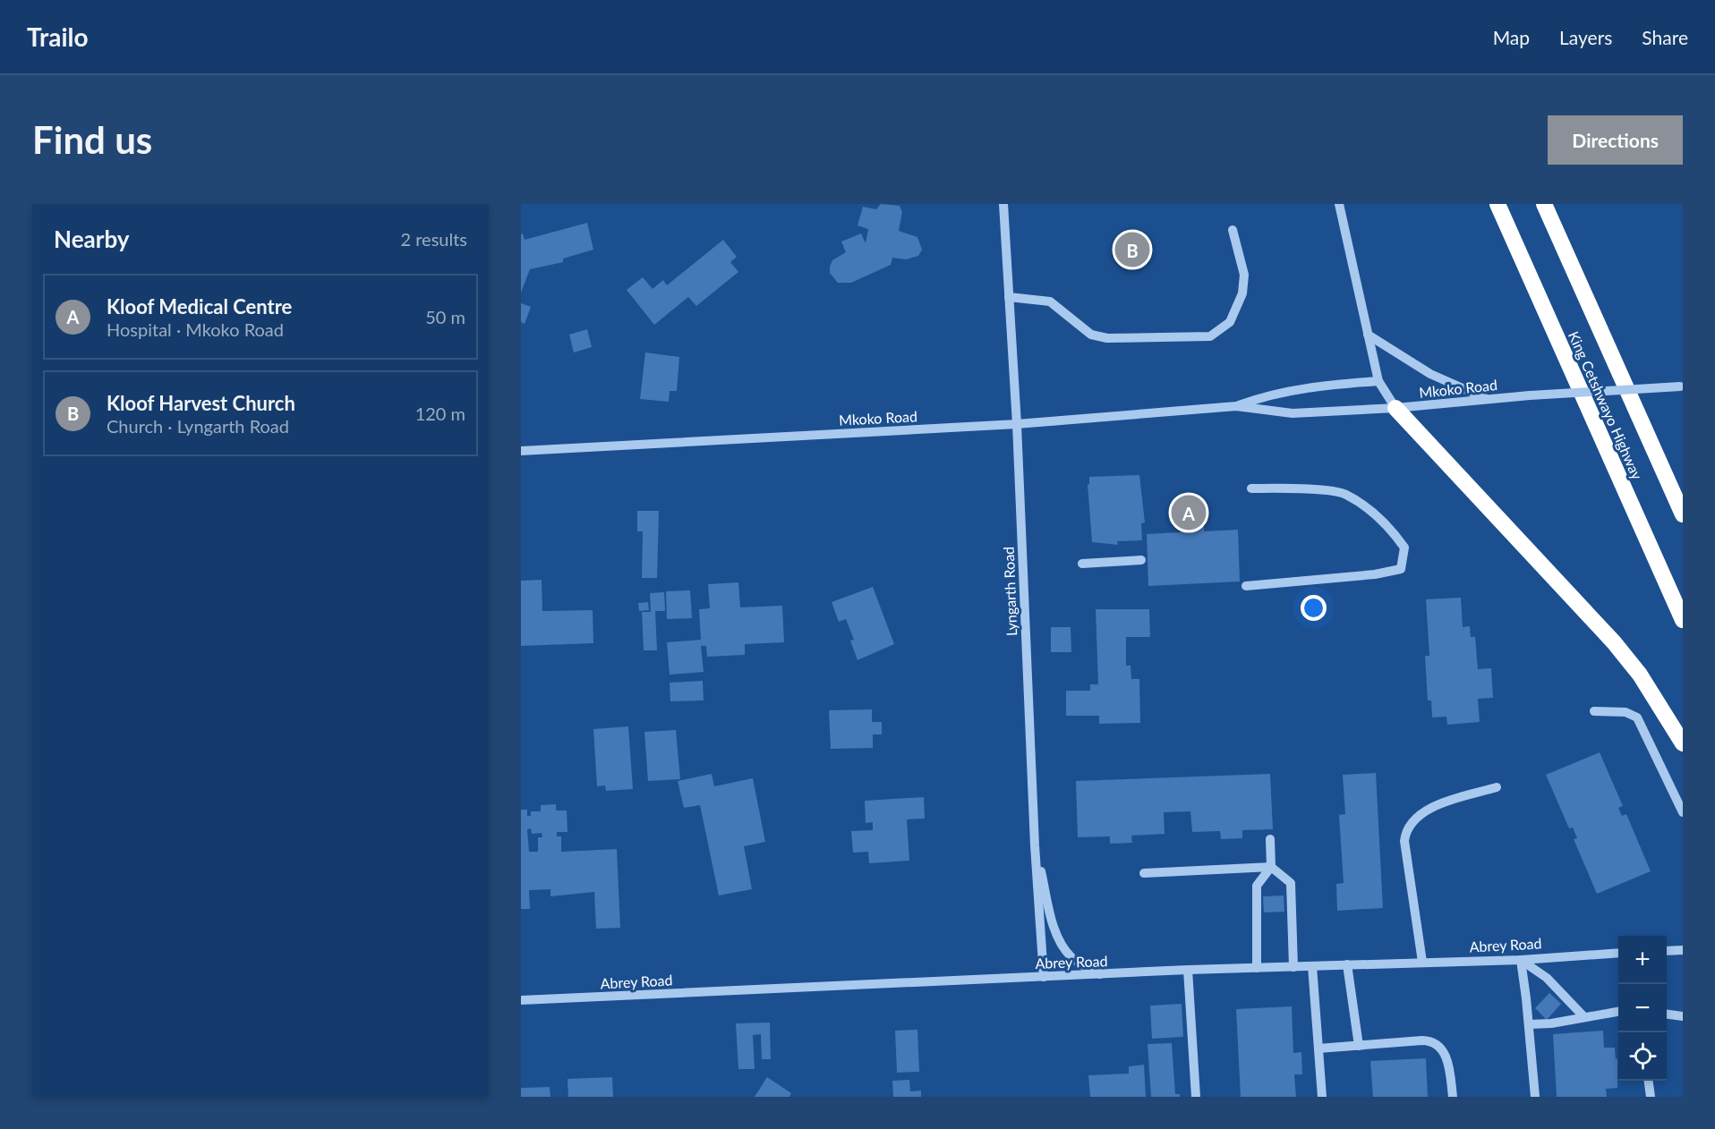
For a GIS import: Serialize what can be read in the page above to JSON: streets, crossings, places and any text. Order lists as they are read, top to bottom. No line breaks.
{"streets":{"highway":["King Cetshwayo Highway"],"street":["Mkoko Road","Lyngarth Road","Abrey Road"]},"crossings":[["Mkoko Road","Lyngarth Road"],["Lyngarth Road","Abrey Road"]],"page":{"header":"Trailo","nav":["Map","Layers","Share"],"buttons":"Directions","title":"Find us","heading":["Nearby","2 results"],"pins":["B","A"],"list":[{"mark":"A","name":"Kloof Medical Centre","note":"Hospital · Mkoko Road","value":"50 m"},{"mark":"B","name":"Kloof Harvest Church","note":"Church · Lyngarth Road","value":"120 m"}],"map_buttons":["+","−"]}}
